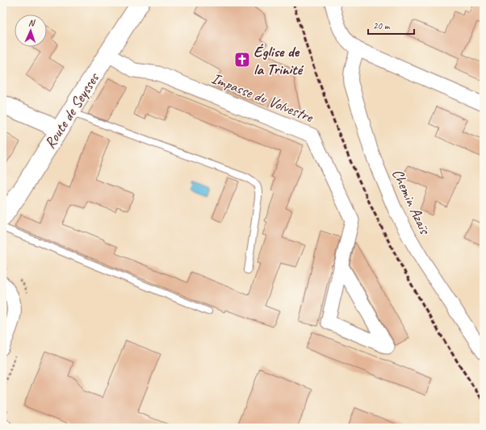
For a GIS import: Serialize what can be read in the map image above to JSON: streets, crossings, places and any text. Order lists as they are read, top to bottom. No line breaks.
{"streets":{"main road":["Route de Seysses"],"street":["Impasse du Volvestre","Chemin Azaïs"]},"crossings":[["Impasse du Volvestre","Route de Seysses"]],"places":{"church":["Église de la Trinité"]},"scale_bar":"20 m","north":"top"}
